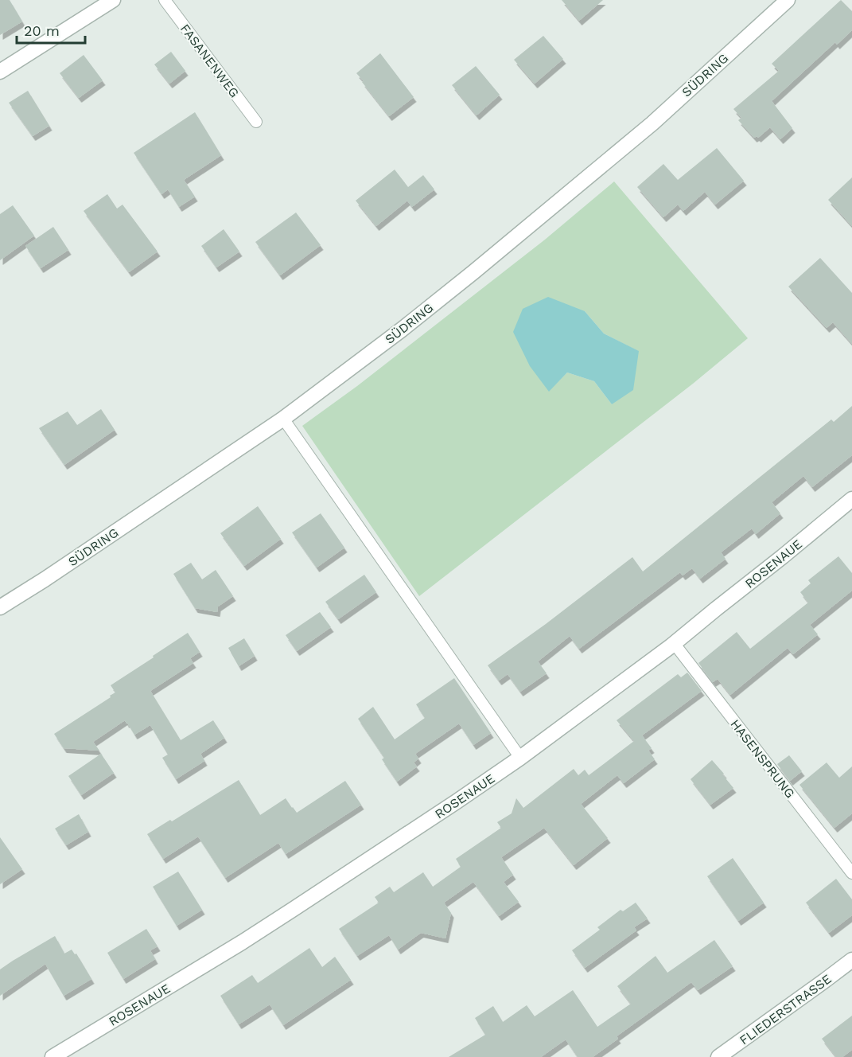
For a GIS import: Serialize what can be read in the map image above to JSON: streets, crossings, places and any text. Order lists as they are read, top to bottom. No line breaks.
{"streets":{"street":["SÜDRING","ROSENAUE","FLIEDERSTRASSE"],"lane":["FASANENWEG","HASENSPRUNG"]},"crossings":[["ROSENAUE","HASENSPRUNG"]],"scale_bar":"20 m"}
